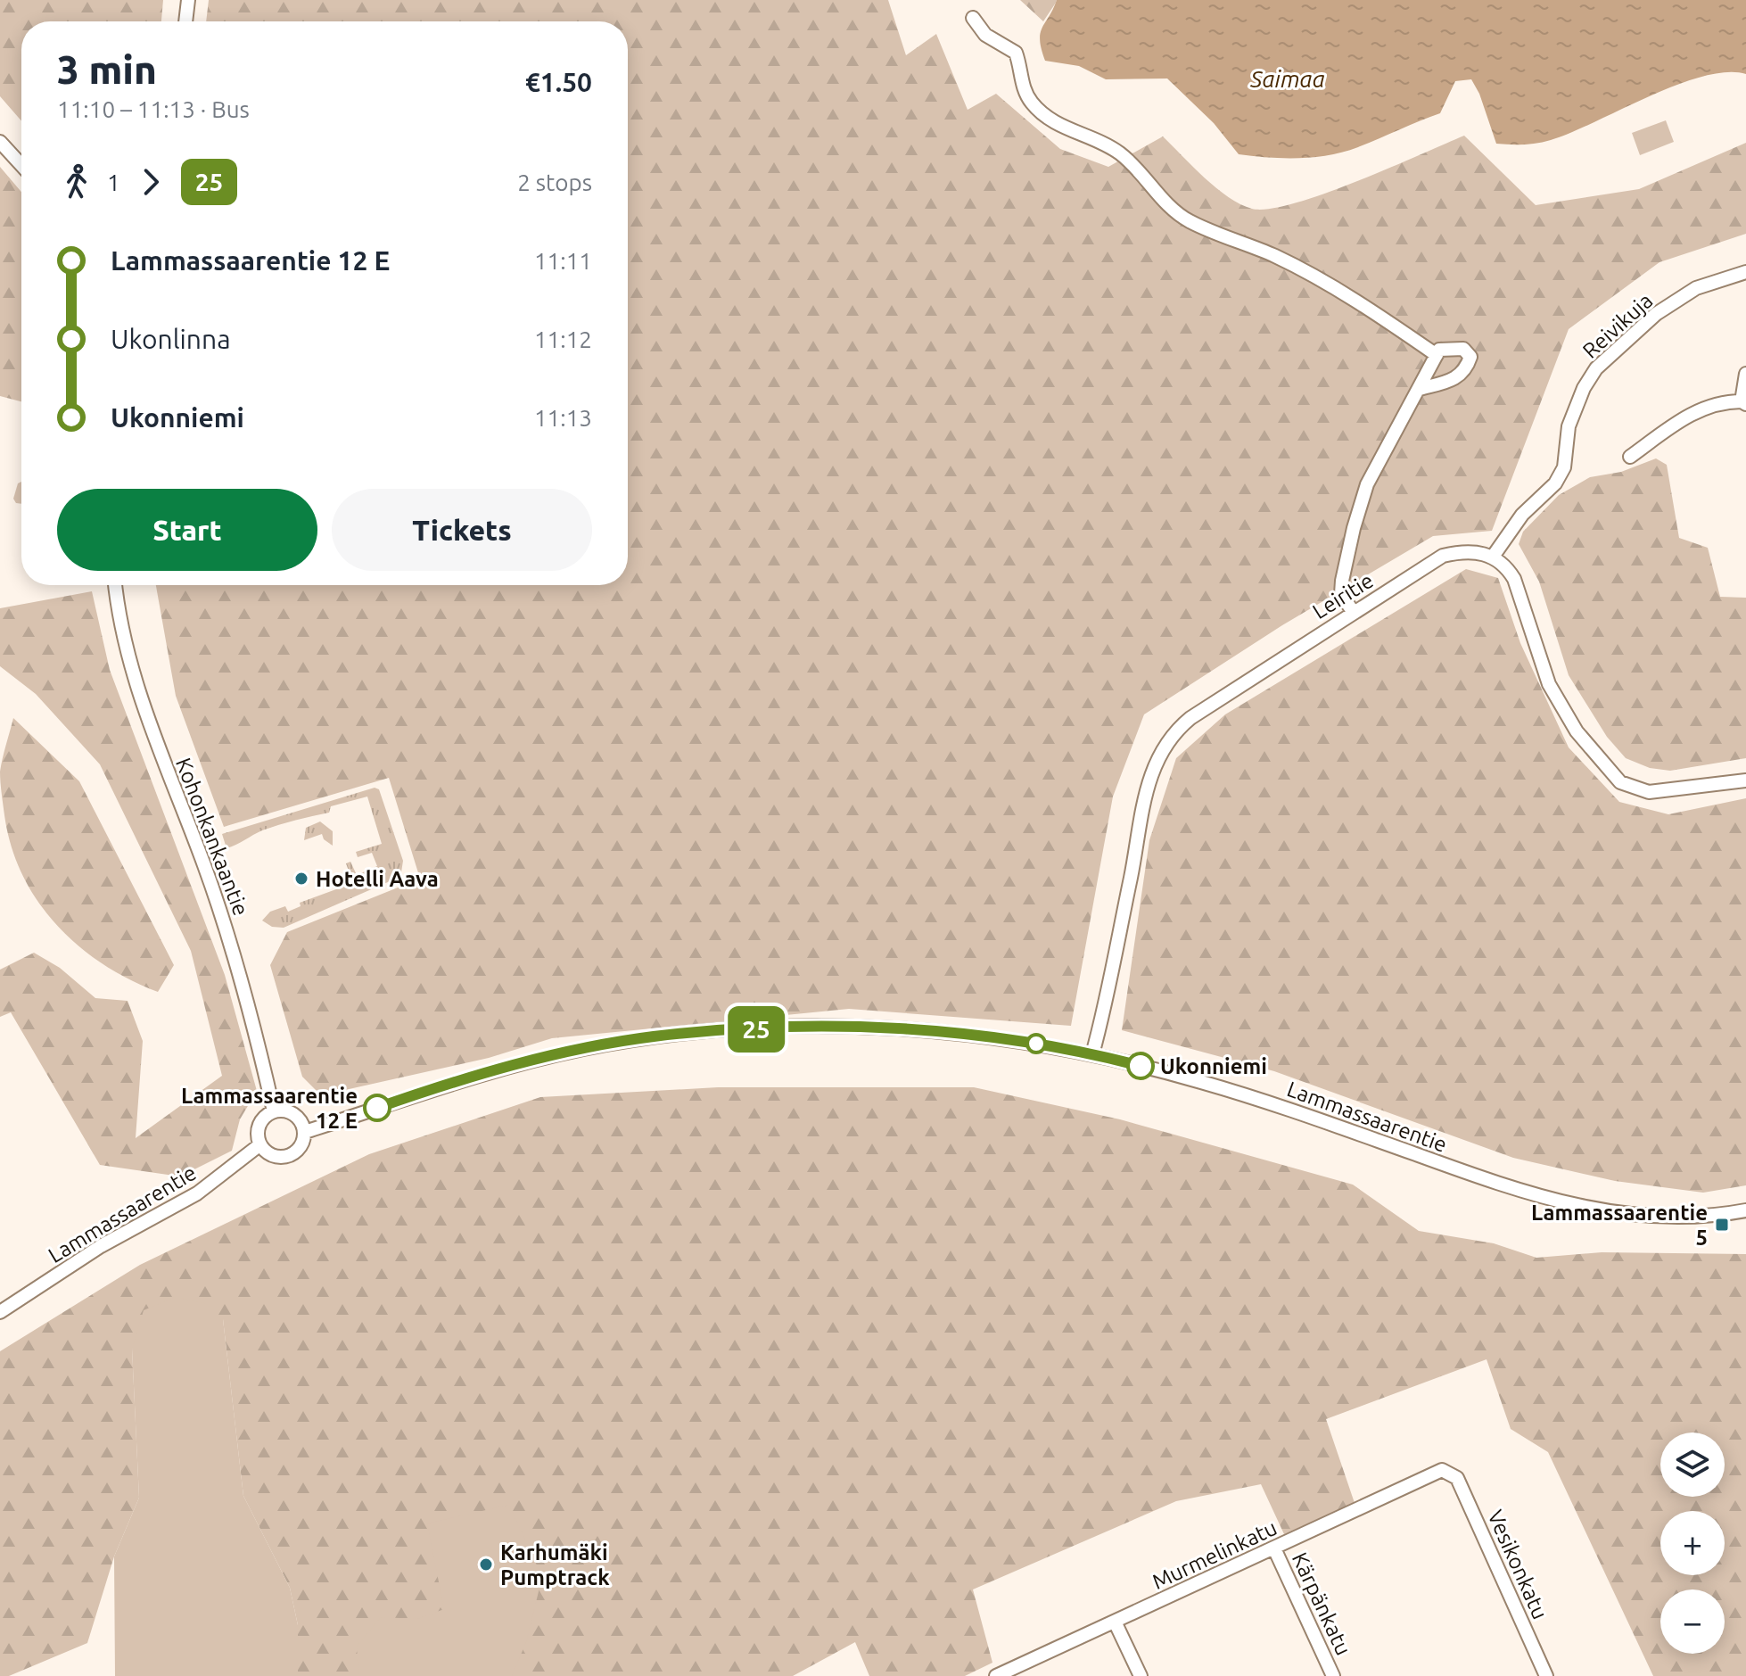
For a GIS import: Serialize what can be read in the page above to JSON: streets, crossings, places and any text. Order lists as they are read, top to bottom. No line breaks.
{"streets":{"street":["Reivikuja","Leiritie","Kohonkankaantie","Lammassaarentie","Murmelinkatu","Vesikonkatu","Kärpänkatu"]},"crossings":[["Reivikuja","Leiritie"],["Leiritie","Lammassaarentie"],["Kohonkankaantie","Lammassaarentie"],["Murmelinkatu","Vesikonkatu"],["Murmelinkatu","Kärpänkatu"]],"water":["Saimaa"],"places":{"other":["Hotelli Aava","Ukonniemi","Lammassaarentie 12 E","Karhumäki Pumptrack"],"transit":["Lammassaarentie 5"]},"lines":["bus line 25"],"page":{"on_map":"25","heading":["3 min","11:10 – 11:13 · Bus","€1.50"],"legs":["1","25","2 stops"],"list":[{"name":"Lammassaarentie 12 E","value":"11:11"},{"name":"Ukonlinna","value":"11:12"},{"name":"Ukonniemi","value":"11:13"}],"buttons":["Start","Tickets"],"map_buttons":["+","−"]}}
